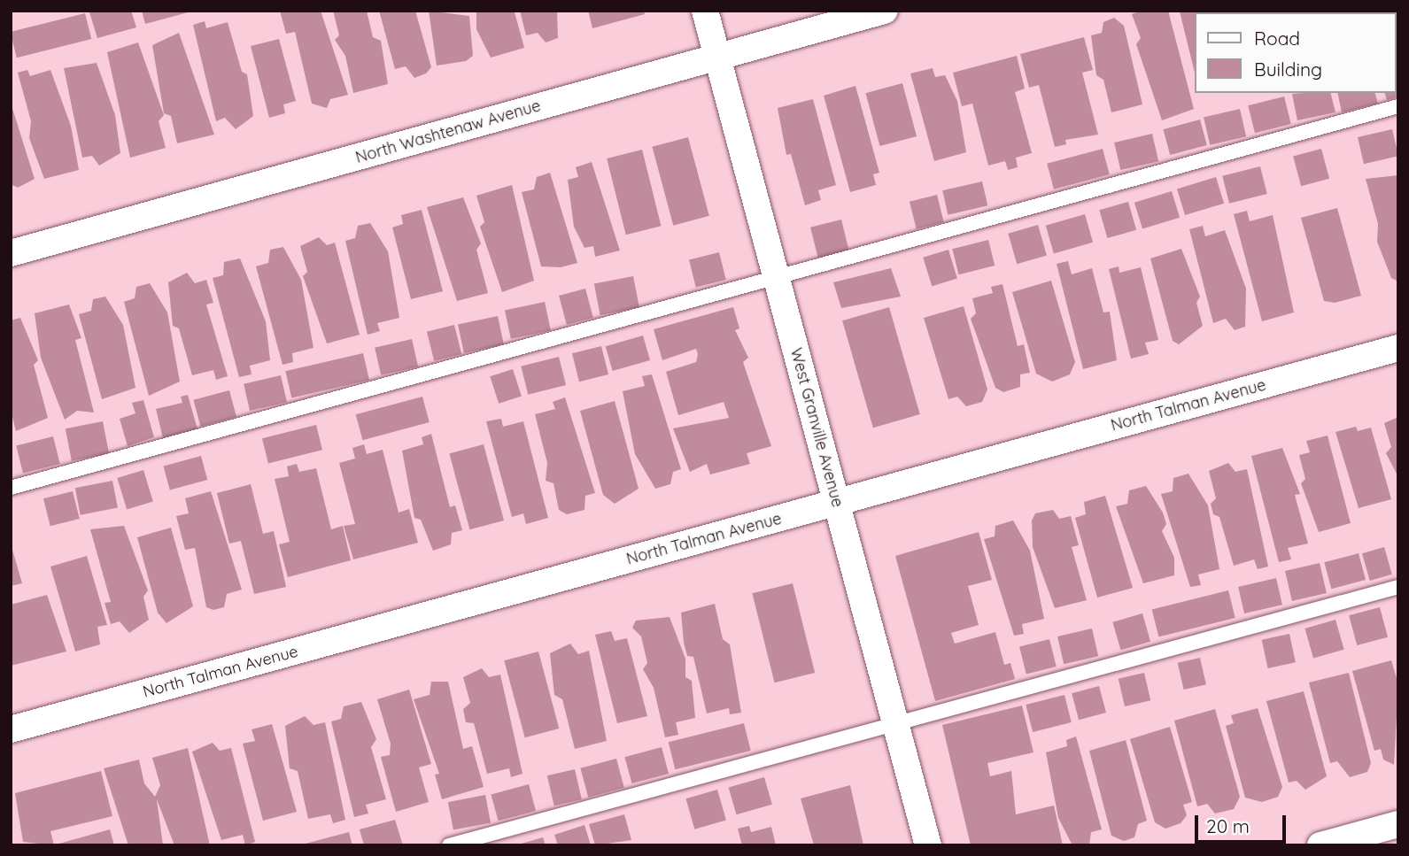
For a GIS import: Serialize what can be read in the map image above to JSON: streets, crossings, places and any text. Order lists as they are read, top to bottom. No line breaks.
{"streets":{"street":["North Washtenaw Avenue","North Talman Avenue","West Granville Avenue"]},"crossings":[["North Washtenaw Avenue","West Granville Avenue"],["North Talman Avenue","West Granville Avenue"]],"legend":["Road","Building"],"scale_bar":"20 m"}
